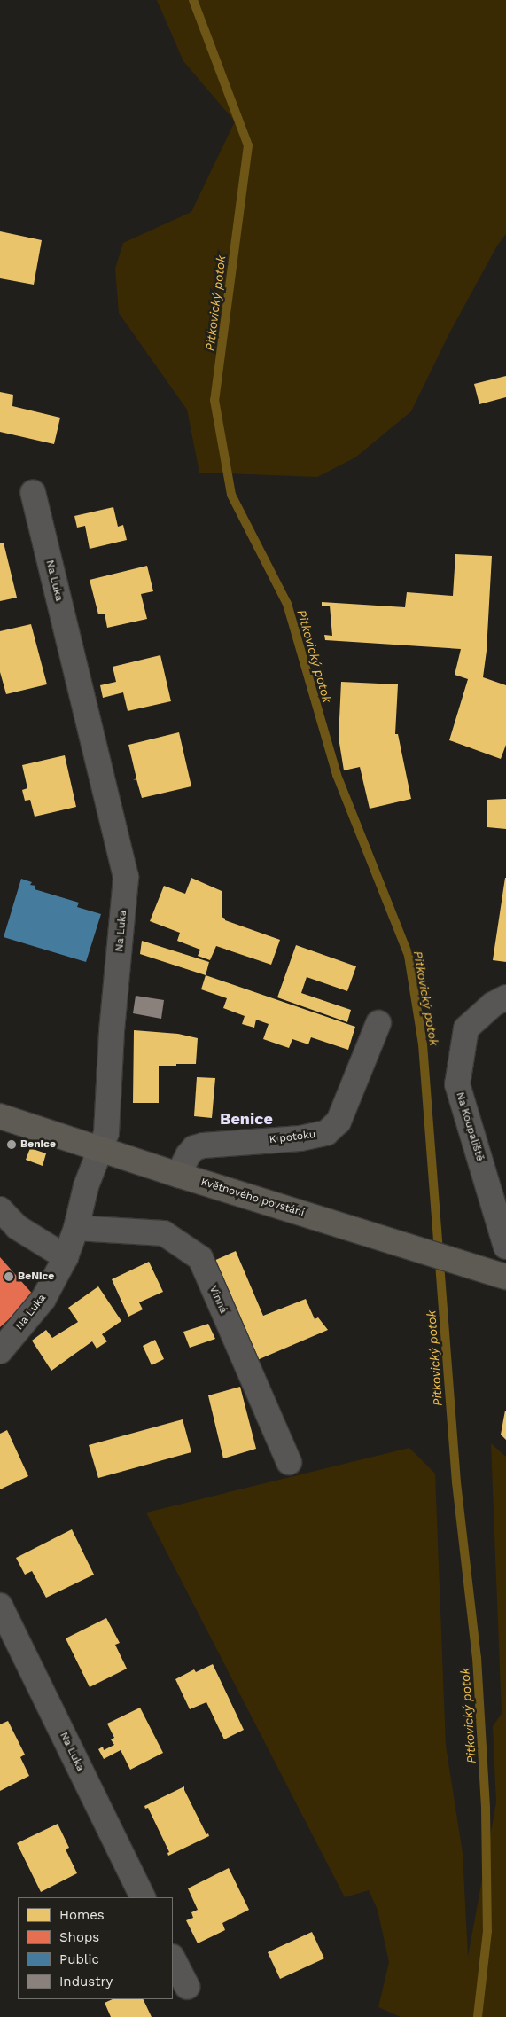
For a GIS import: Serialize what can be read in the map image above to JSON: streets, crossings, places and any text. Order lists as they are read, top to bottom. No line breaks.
{"streets":{"street":["Na Luka","Na Koupaliště","K potoku","Květnového povstání","Vinná"]},"crossings":[["Na Luka","Květnového povstání"],["Na Luka","Vinná"],["K potoku","Květnového povstání"]],"districts":["Benice"],"water":["Pitkovický potok"],"places":["Benice","BeNice"],"legend":["Homes","Shops","Public","Industry"]}
